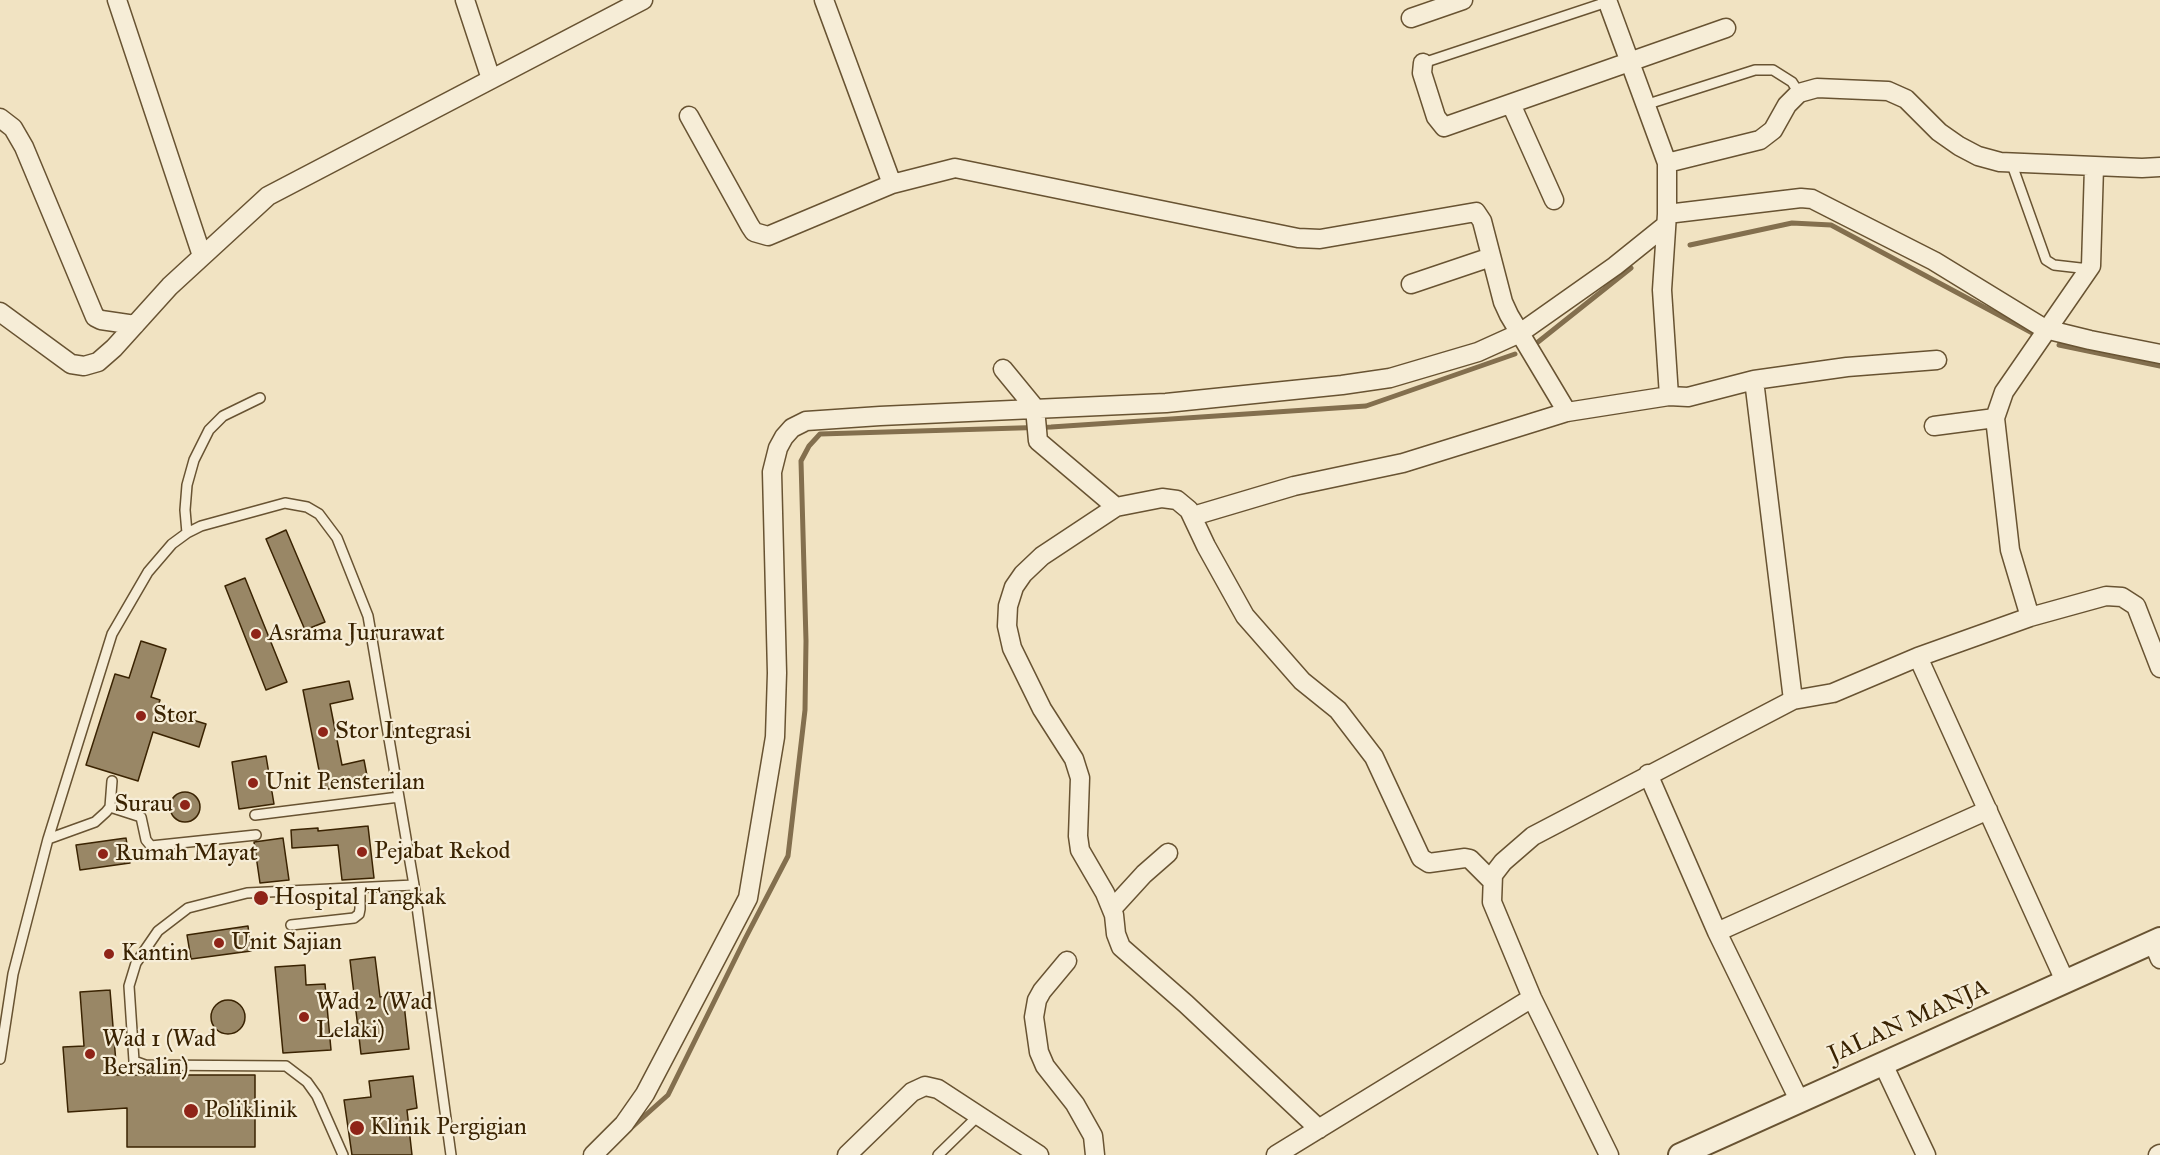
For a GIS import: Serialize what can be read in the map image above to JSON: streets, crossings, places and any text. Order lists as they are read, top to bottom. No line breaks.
{"streets":{"street":["JALAN MANJA"]},"places":["Asrama Jururawat","Stor","Stor Integrasi","Unit Pensterilan","Surau","Pejabat Rekod","Rumah Mayat","Hospital Tangkak","Unit Sajian","Kantin","Wad 2 (Wad Lelaki)","Wad 1 (Wad Bersalin)","Poliklinik","Klinik Pergigian"]}
